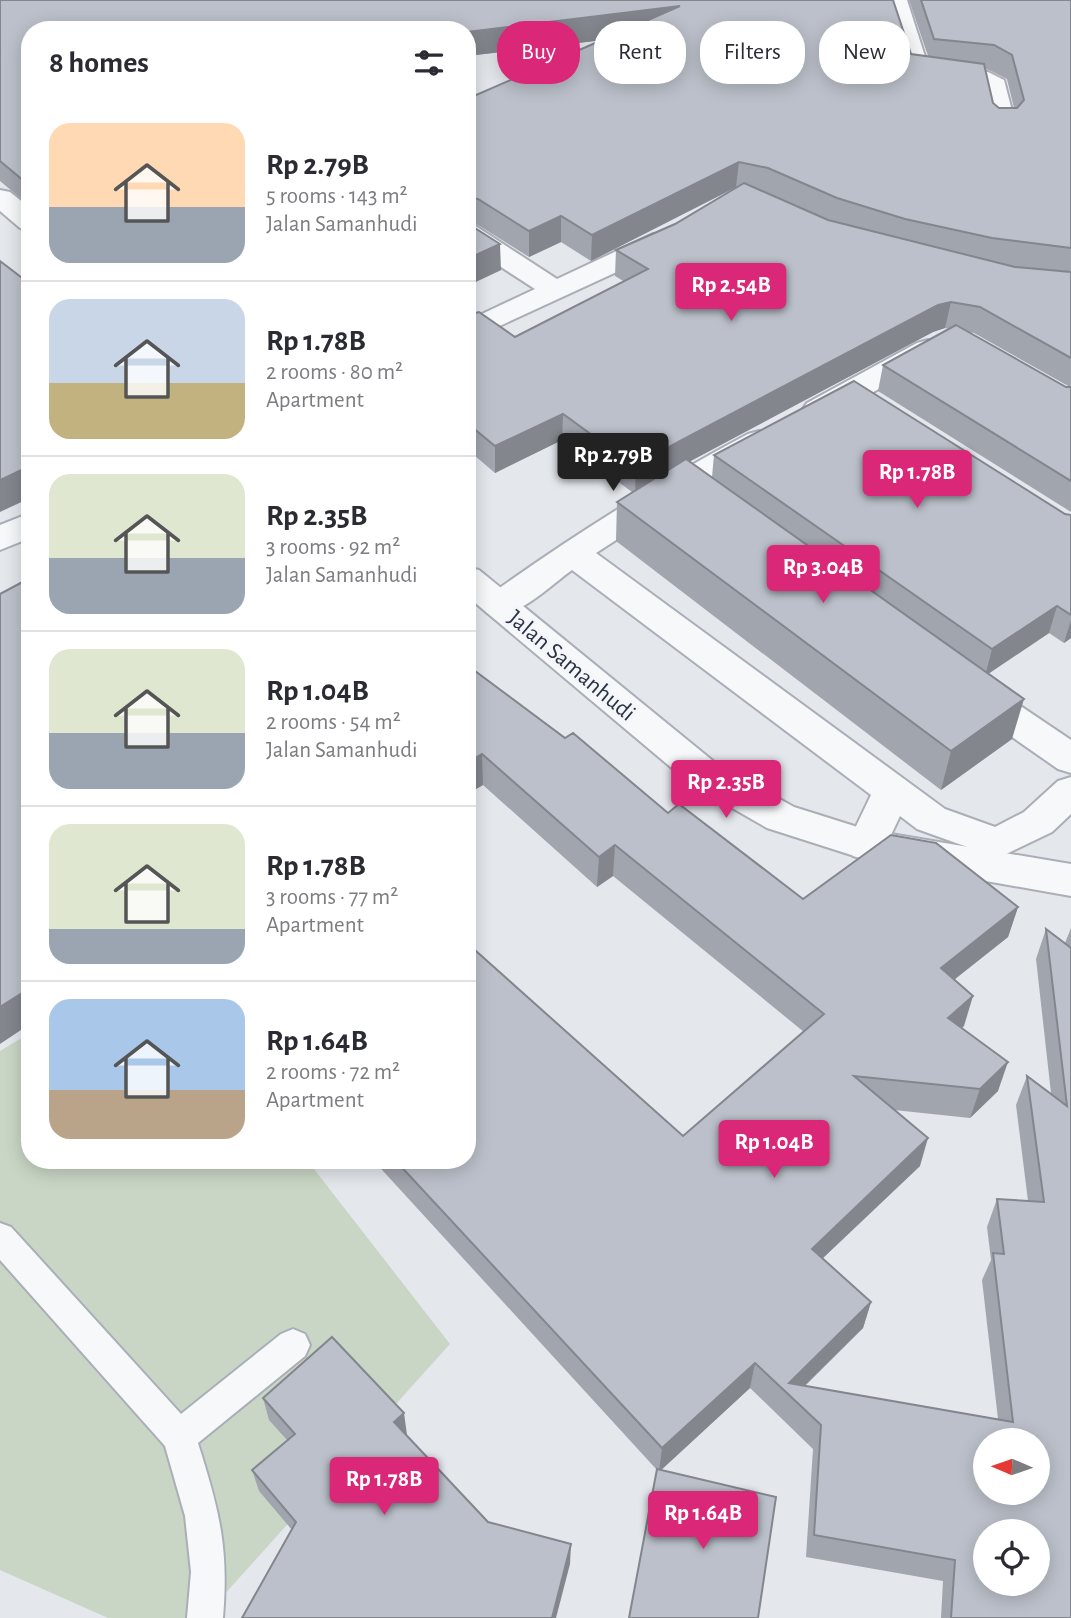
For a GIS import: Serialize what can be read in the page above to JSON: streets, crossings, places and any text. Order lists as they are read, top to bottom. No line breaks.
{"streets":{"street":["Jalan Samanhudi"]},"north":"left","page":{"chip":["Buy","Rent","Filters","New"],"heading":"8 homes","list":[{"name":"Rp 2.79B","note":"5 rooms · 143 m² · Jalan Samanhudi"},{"name":"Rp 1.78B","note":"2 rooms · 80 m² · Apartment"},{"name":"Rp 2.35B","note":"3 rooms · 92 m² · Jalan Samanhudi"},{"name":"Rp 1.04B","note":"2 rooms · 54 m² · Jalan Samanhudi"},{"name":"Rp 1.78B","note":"3 rooms · 77 m² · Apartment"},{"name":"Rp 1.64B","note":"2 rooms · 72 m² · Apartment"}],"price":["Rp 2.54B","Rp 2.79B","Rp 1.78B","Rp 3.04B","Rp 2.35B","Rp 1.04B","Rp 1.78B","Rp 1.64B"]}}
